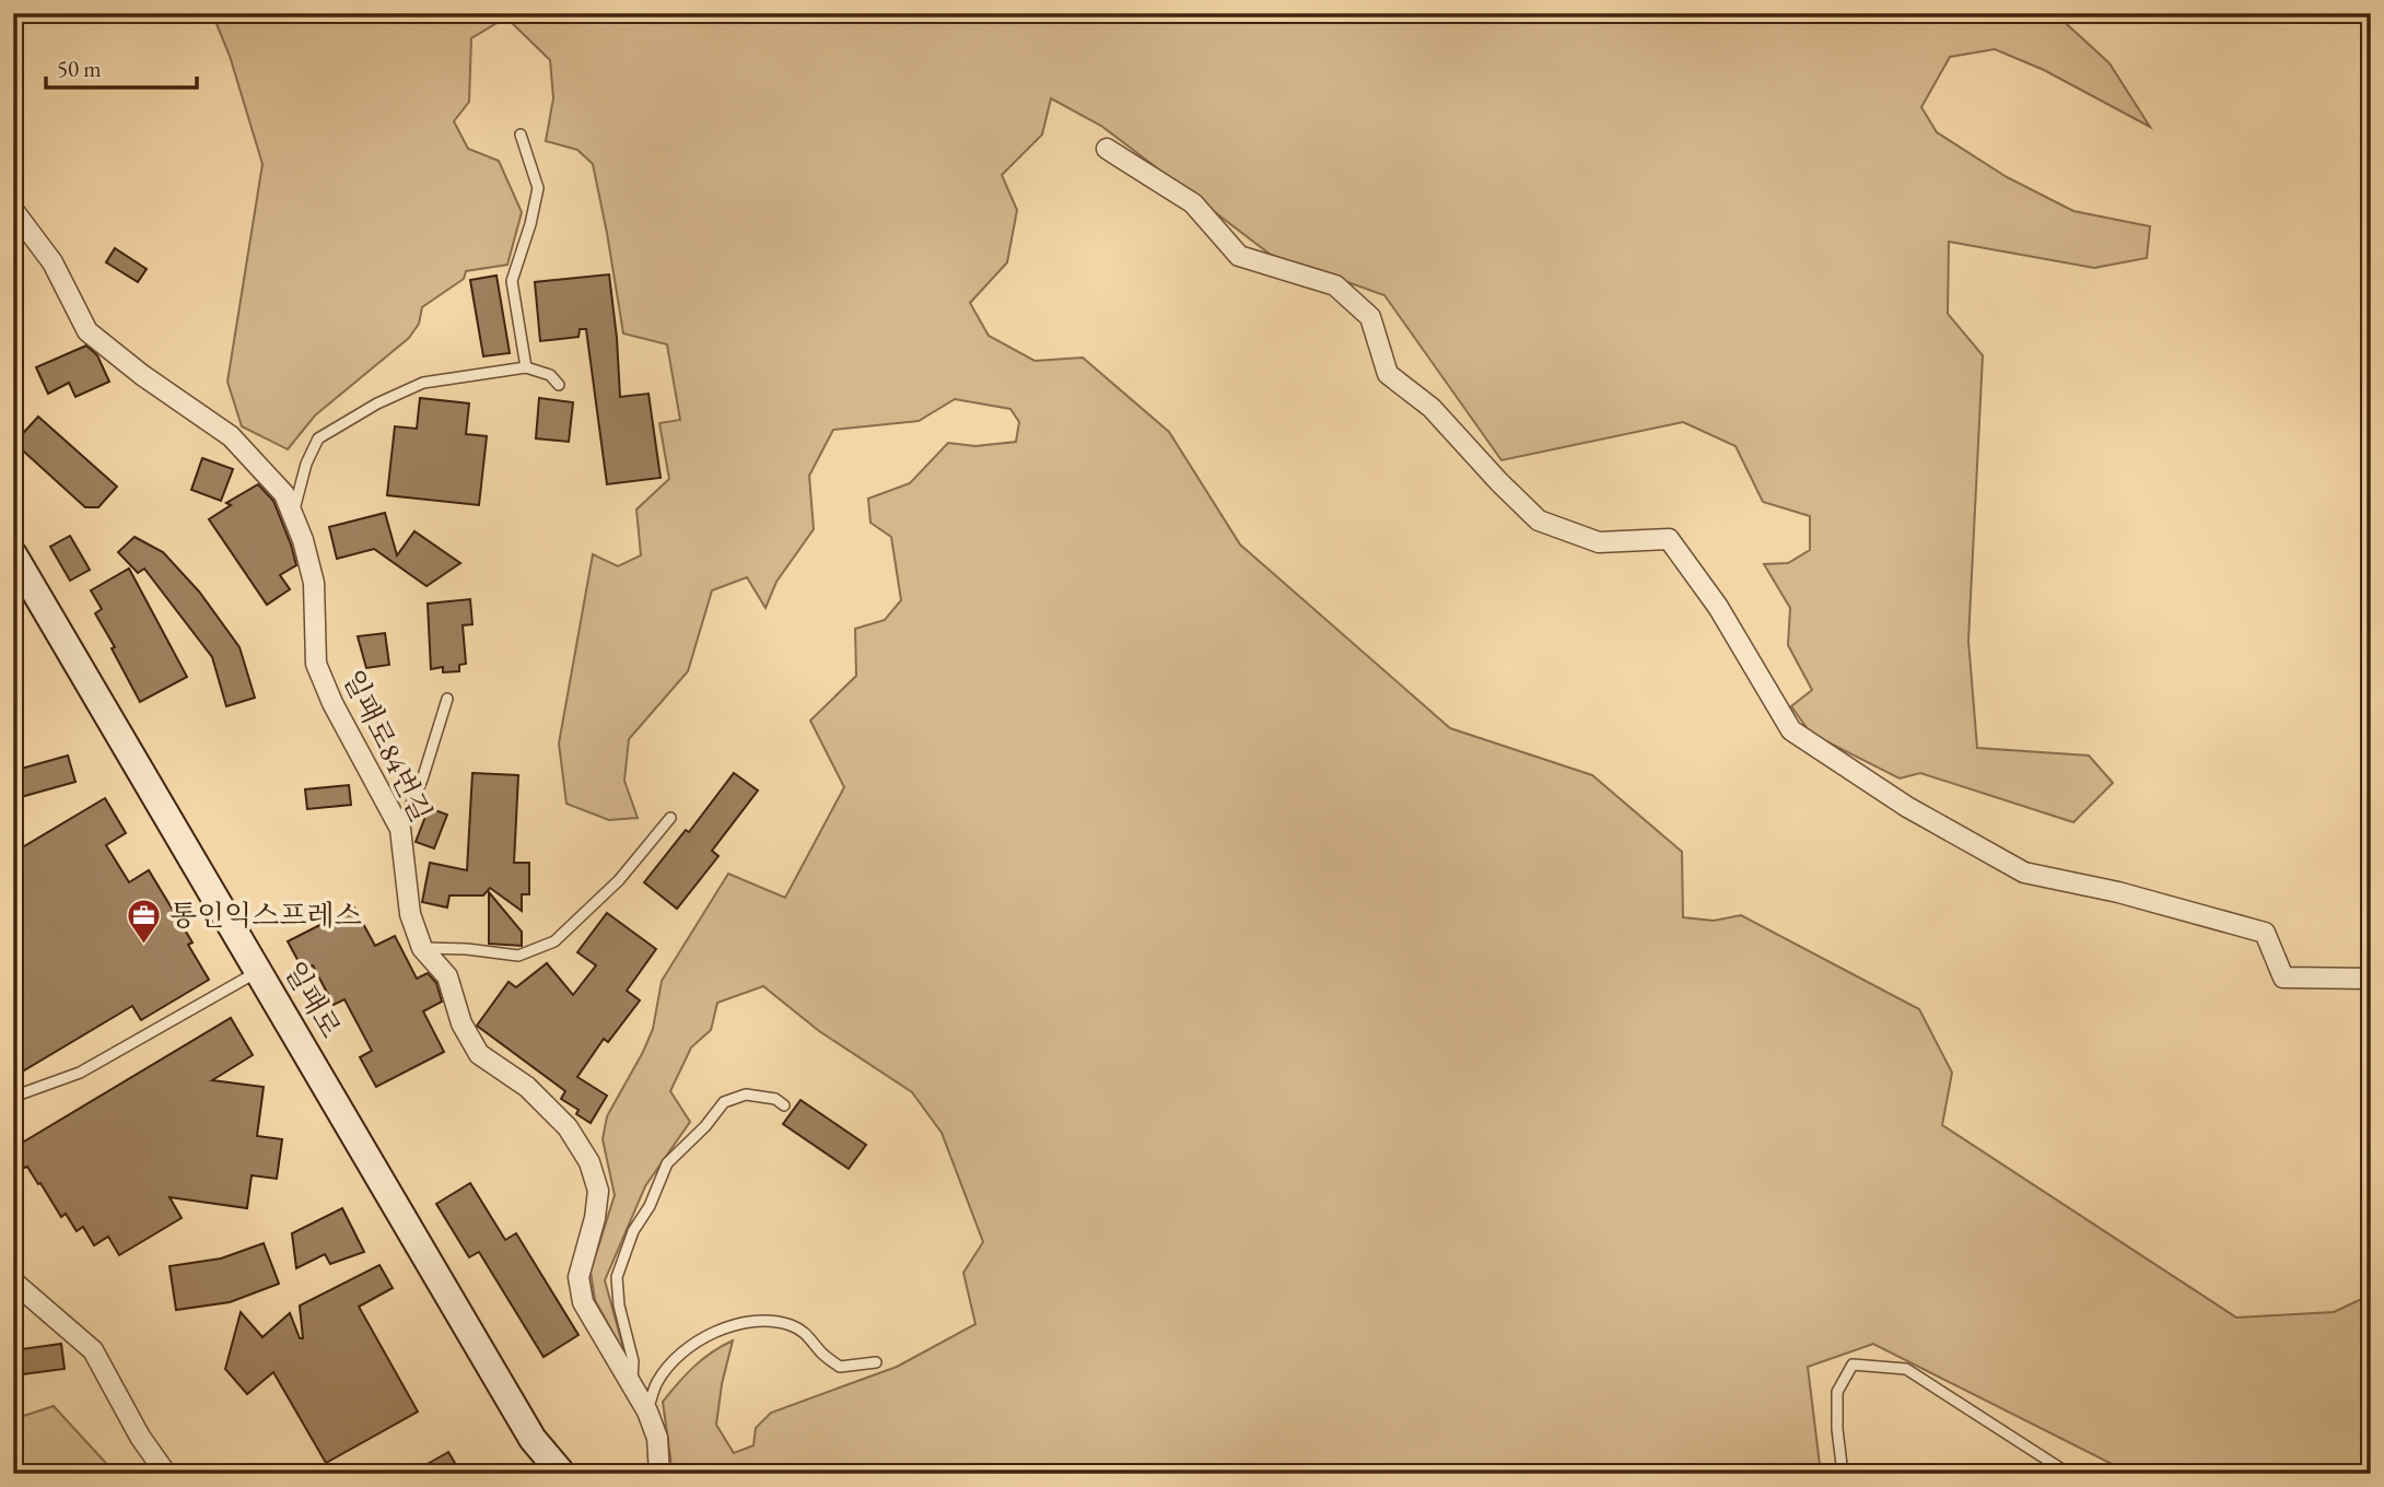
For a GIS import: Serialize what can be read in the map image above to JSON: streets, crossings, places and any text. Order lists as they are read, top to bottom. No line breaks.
{"streets":{"street":["일패로84번길","일패로"]},"places":{"office":["통인익스프레스"]},"scale_bar":"50 m"}
